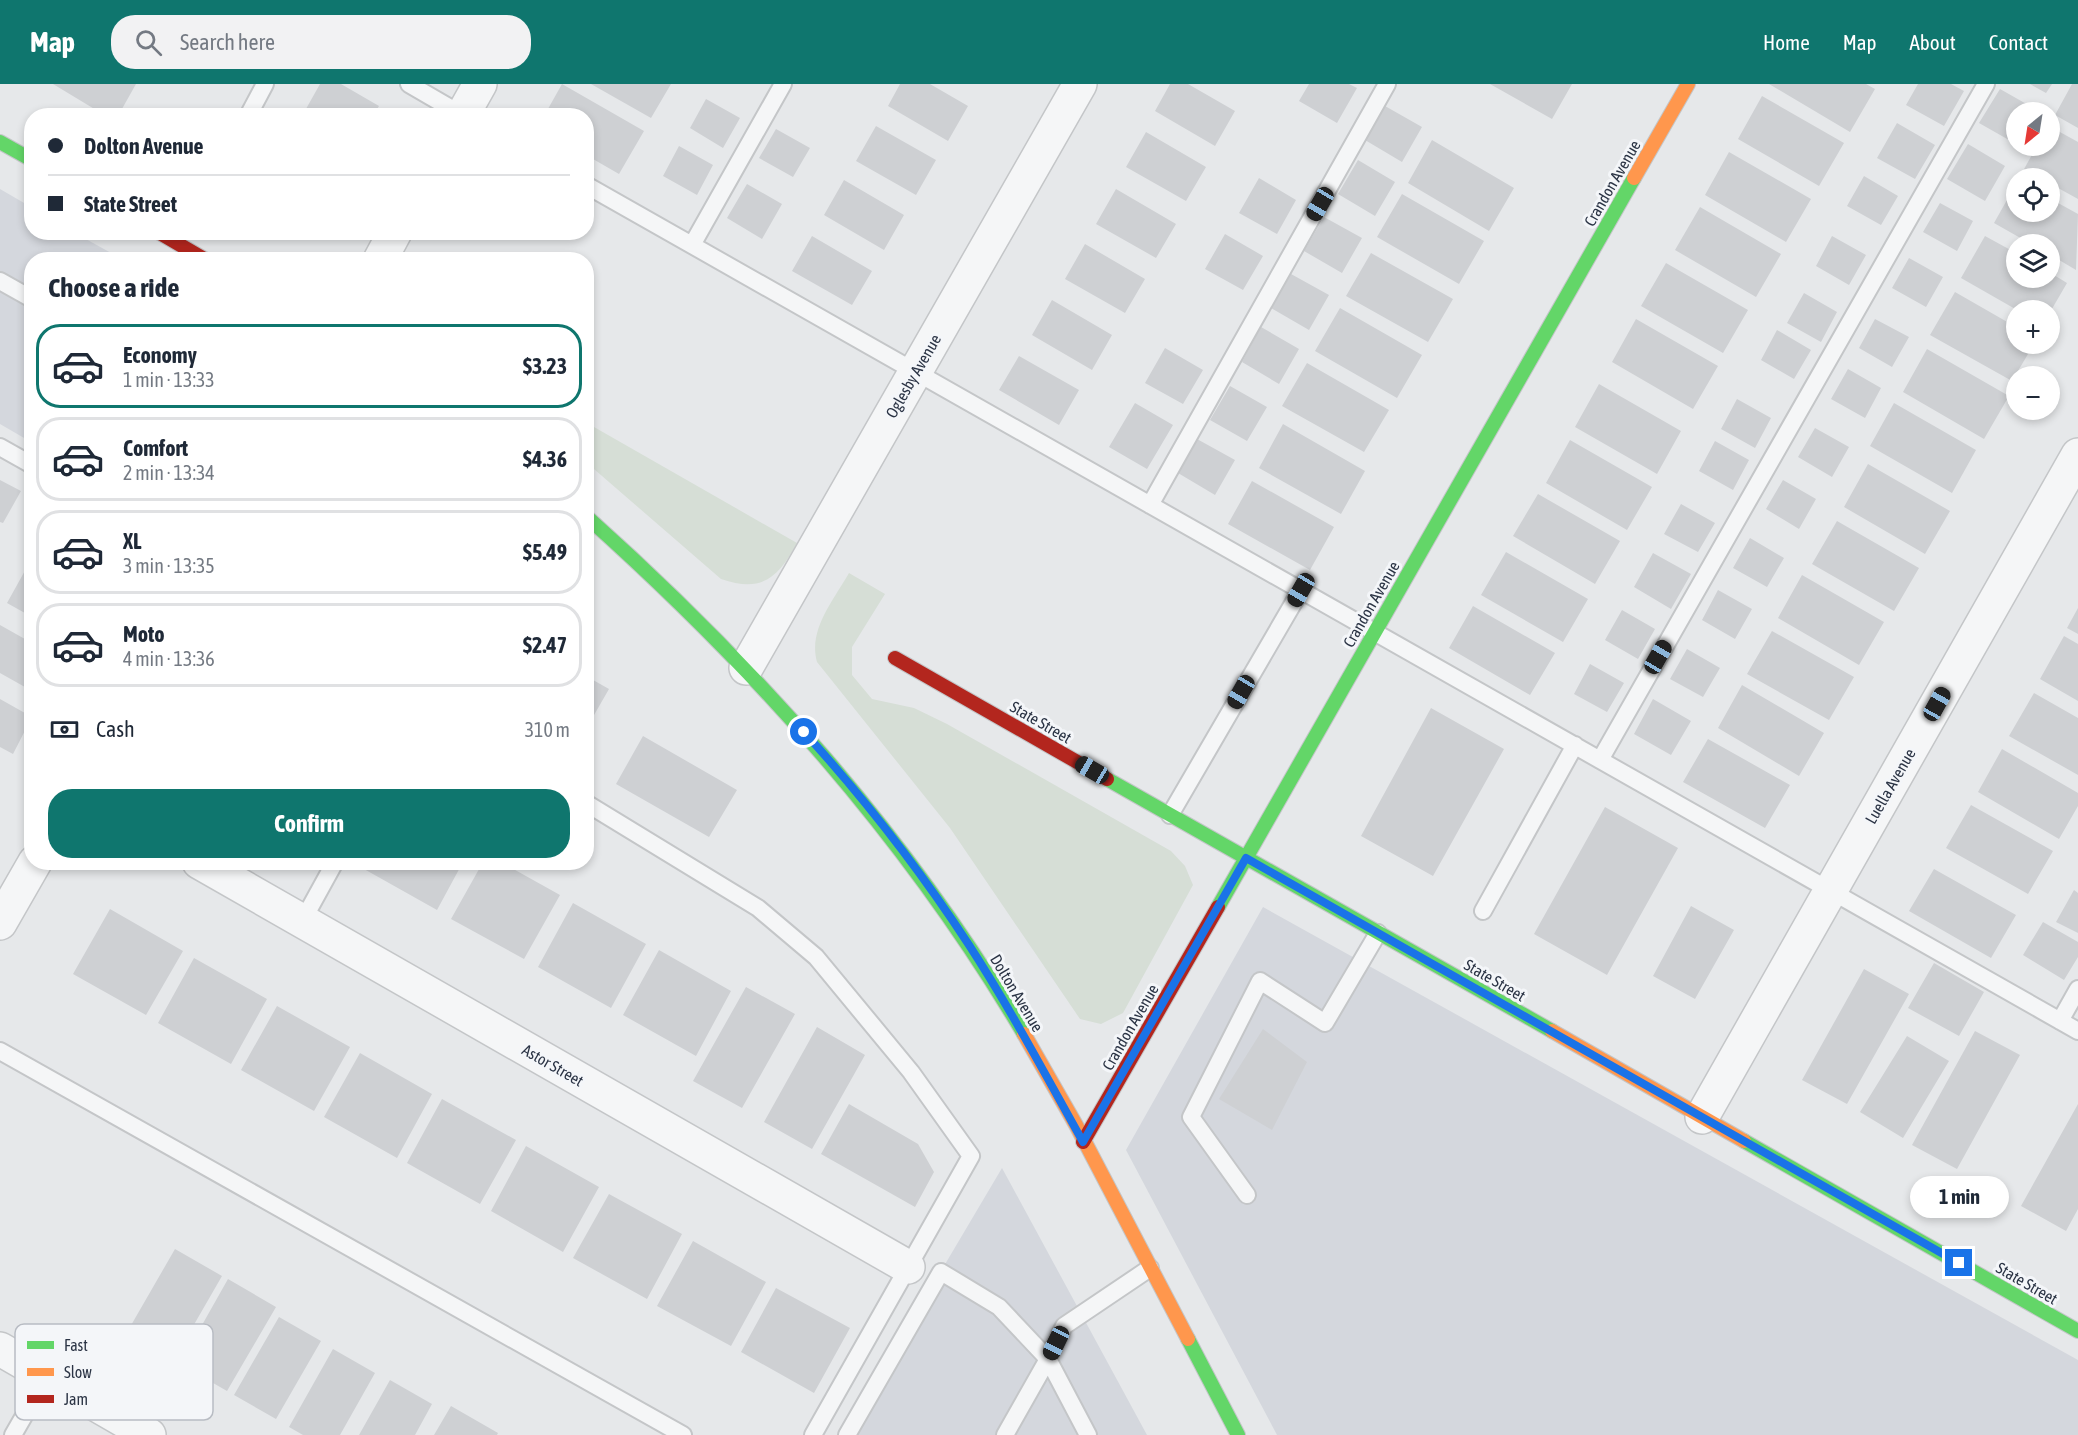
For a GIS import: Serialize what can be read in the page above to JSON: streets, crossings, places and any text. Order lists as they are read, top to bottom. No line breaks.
{"streets":{"street":["Crandon Avenue","Oglesby Avenue","State Street","Luella Avenue","Dolton Avenue","Astor Street"]},"crossings":[["Crandon Avenue","State Street"],["Crandon Avenue","Dolton Avenue"],["Oglesby Avenue","Dolton Avenue"],["State Street","Luella Avenue"]],"legend":["Fast","Slow","Jam"],"north":"bottom left","page":{"header":"Map","search":"Search here","nav":["Home","Map","About","Contact"],"map_buttons":["+","−"],"banner":["Dolton Avenue","State Street"],"heading":"Choose a ride","list":[{"name":"Economy","note":"1 min · 13:33","value":"$3.23"},{"name":"Comfort","note":"2 min · 13:34","value":"$4.36"},{"name":"XL","note":"3 min · 13:35","value":"$5.49"},{"name":"Moto","note":"4 min · 13:36","value":"$2.47"}],"pay":["Cash","310 m"],"buttons":"Confirm","bubble":"1 min"}}
